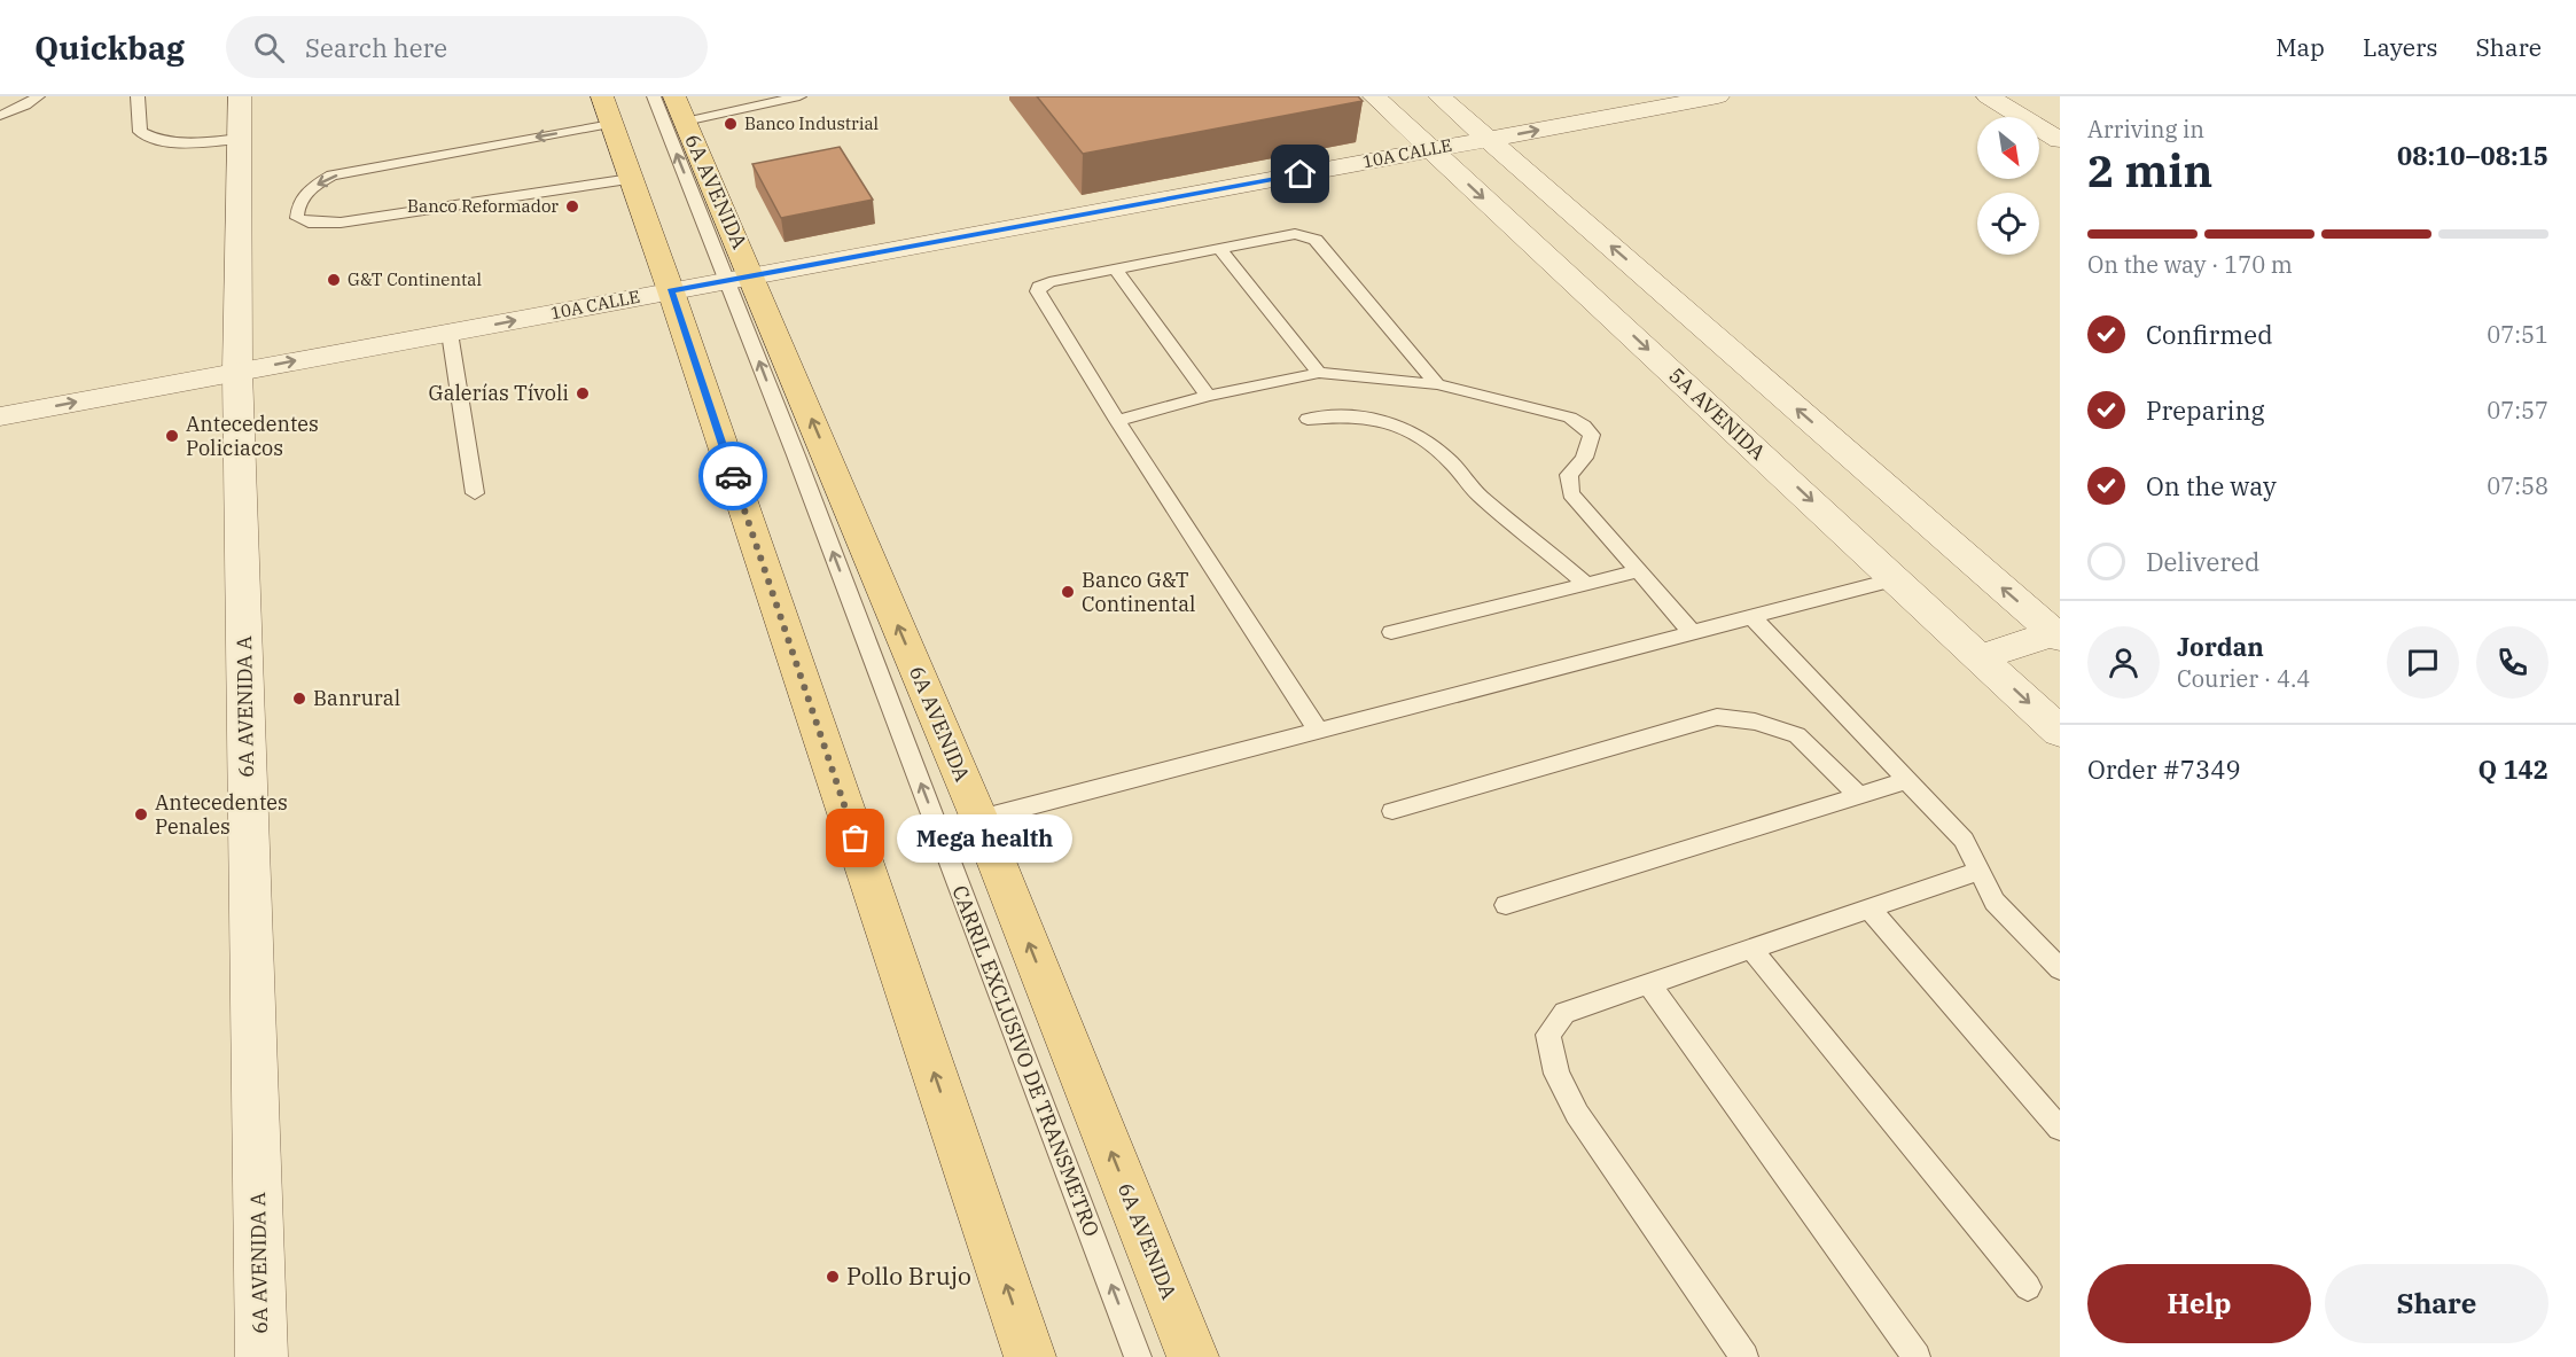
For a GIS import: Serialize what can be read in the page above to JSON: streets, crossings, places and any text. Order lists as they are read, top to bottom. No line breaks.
{"streets":{"main road":["6A AVENIDA"],"street":["10A CALLE","5A AVENIDA","6A AVENIDA A"],"lane":["CARRIL EXCLUSIVO DE TRANSMETRO"]},"crossings":[["10A CALLE","6A AVENIDA"],["10A CALLE","5A AVENIDA"],["10A CALLE","6A AVENIDA A"],["10A CALLE","CARRIL EXCLUSIVO DE TRANSMETRO"],["6A AVENIDA","CARRIL EXCLUSIVO DE TRANSMETRO"]],"one_way":["10A CALLE","CARRIL EXCLUSIVO DE TRANSMETRO"],"places":["Banco Industrial","Banco Reformador","G&T Continental","Galerías Tívoli","Antecedentes Policiacos","Banco G&T Continental","Banrural","Antecedentes Penales","Mega health","Pollo Brujo"],"north":"bottom right","page":{"header":"Quickbag","search":"Search here","nav":["Map","Layers","Share"],"heading":["2 min","Arriving in","08:10–08:15"],"panel":["Jordan","Courier · 4.4","Order #7349","Q 142"],"bar":"On the way · 170 m","list":[["Confirmed","07:51"],["Preparing","07:57"],["On the way","07:58"],"Delivered"],"bubble":"Mega health","buttons":["Help","Share"]}}
